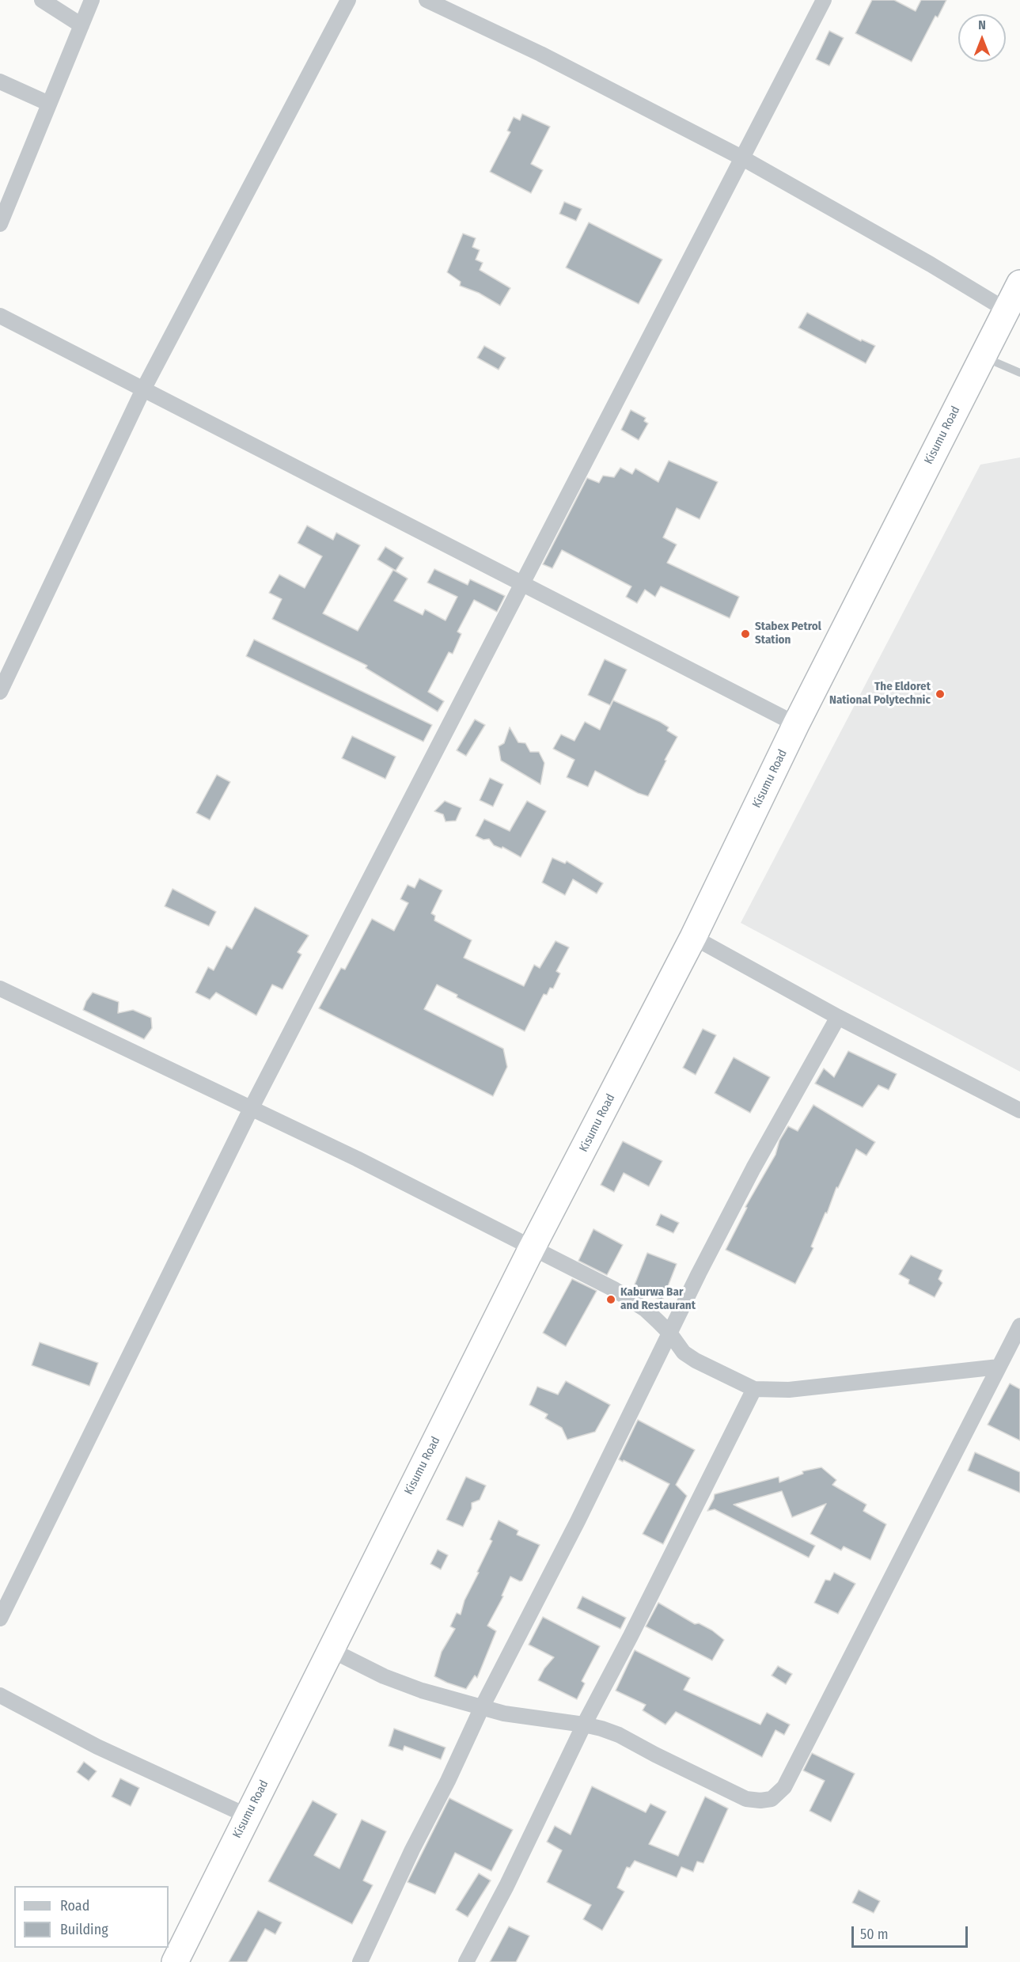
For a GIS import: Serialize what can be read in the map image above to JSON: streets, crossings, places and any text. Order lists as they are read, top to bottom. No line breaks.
{"streets":{"highway":["Kisumu Road"]},"places":["Stabex Petrol Station","The Eldoret National Polytechnic","Kaburwa Bar and Restaurant"],"legend":["Road","Building"],"scale_bar":"50 m","north":"top"}
